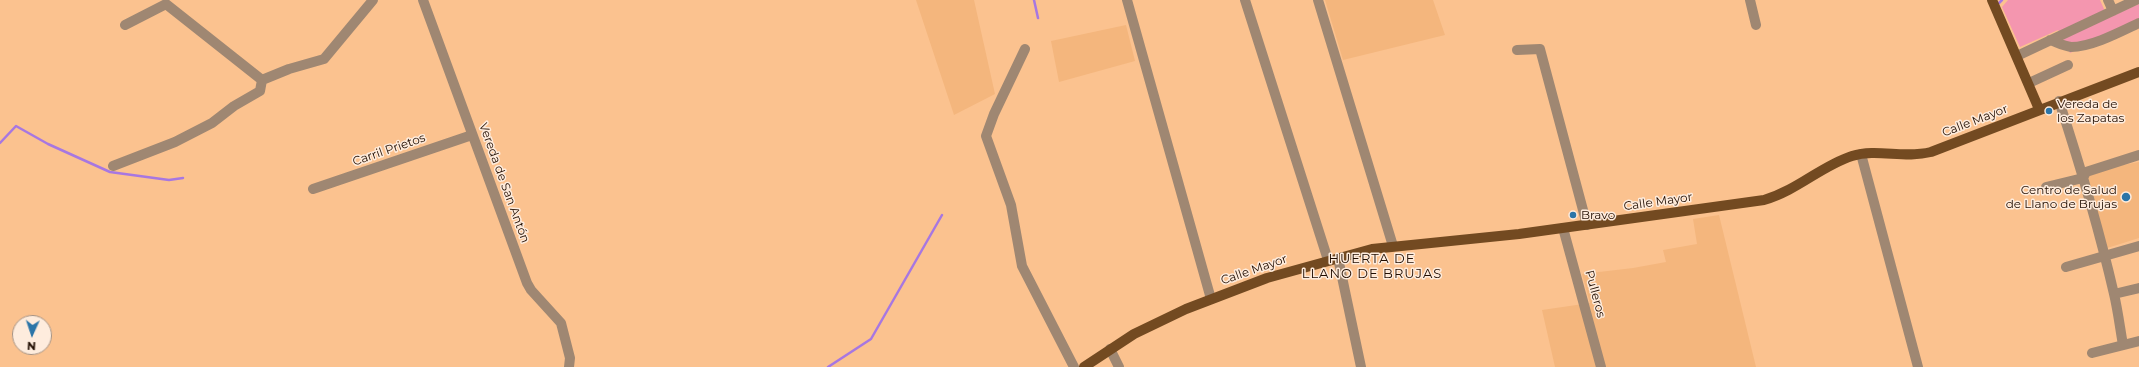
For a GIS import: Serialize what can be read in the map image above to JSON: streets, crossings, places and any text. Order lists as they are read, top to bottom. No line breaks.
{"streets":{"main road":["Calle Mayor"],"street":["Carril Prietos","Vereda de San Antón","Pulleros"]},"crossings":[["Calle Mayor","Pulleros"],["Carril Prietos","Vereda de San Antón"]],"districts":["HUERTA DE LLANO DE BRUJAS"],"places":["Vereda de los Zapatas","Centro de Salud de Llano de Brujas","Bravo"],"north":"bottom"}
